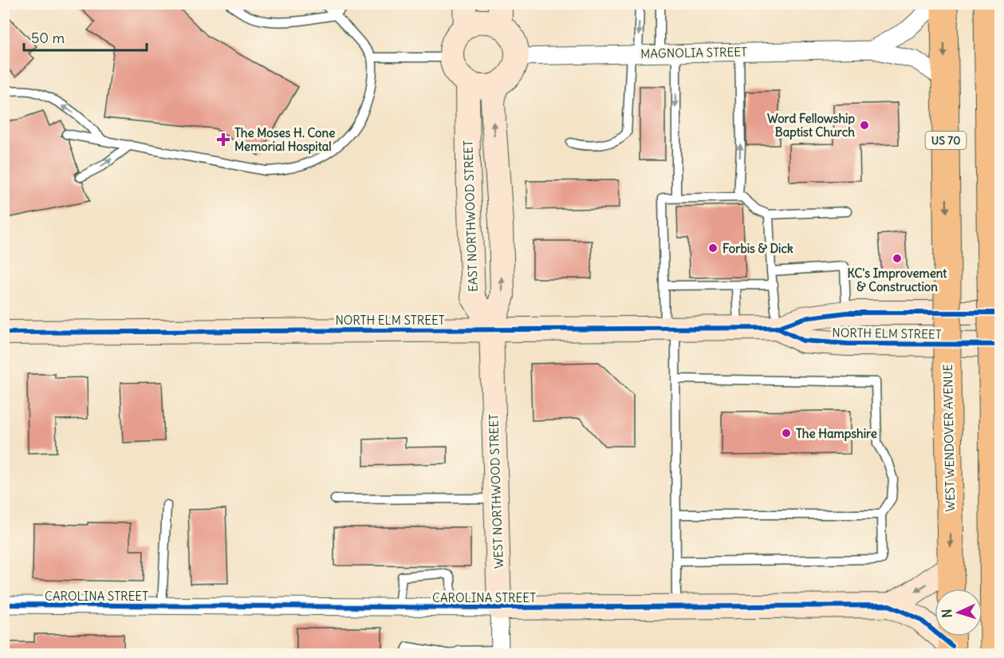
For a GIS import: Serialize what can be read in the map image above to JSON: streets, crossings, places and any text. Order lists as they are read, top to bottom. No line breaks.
{"streets":{"highway":["US 70","WEST WENDOVER AVENUE"],"street":["MAGNOLIA STREET","EAST NORTHWOOD STREET","NORTH ELM STREET","WEST NORTHWOOD STREET","CAROLINA STREET"]},"crossings":[["MAGNOLIA STREET","US 70"],["MAGNOLIA STREET","EAST NORTHWOOD STREET"],["MAGNOLIA STREET","WEST WENDOVER AVENUE"],["US 70","WEST WENDOVER AVENUE"],["EAST NORTHWOOD STREET","NORTH ELM STREET"],["EAST NORTHWOOD STREET","WEST NORTHWOOD STREET"],["NORTH ELM STREET","WEST NORTHWOOD STREET"],["WEST WENDOVER AVENUE","CAROLINA STREET"],["WEST NORTHWOOD STREET","CAROLINA STREET"]],"places":{"other":["Word Fellowship Baptist Church","Forbis & Dick","KC's Improvement & Construction","The Hampshire"],"health":["The Moses H. Cone Memorial Hospital"]},"scale_bar":"50 m","north":"left"}
